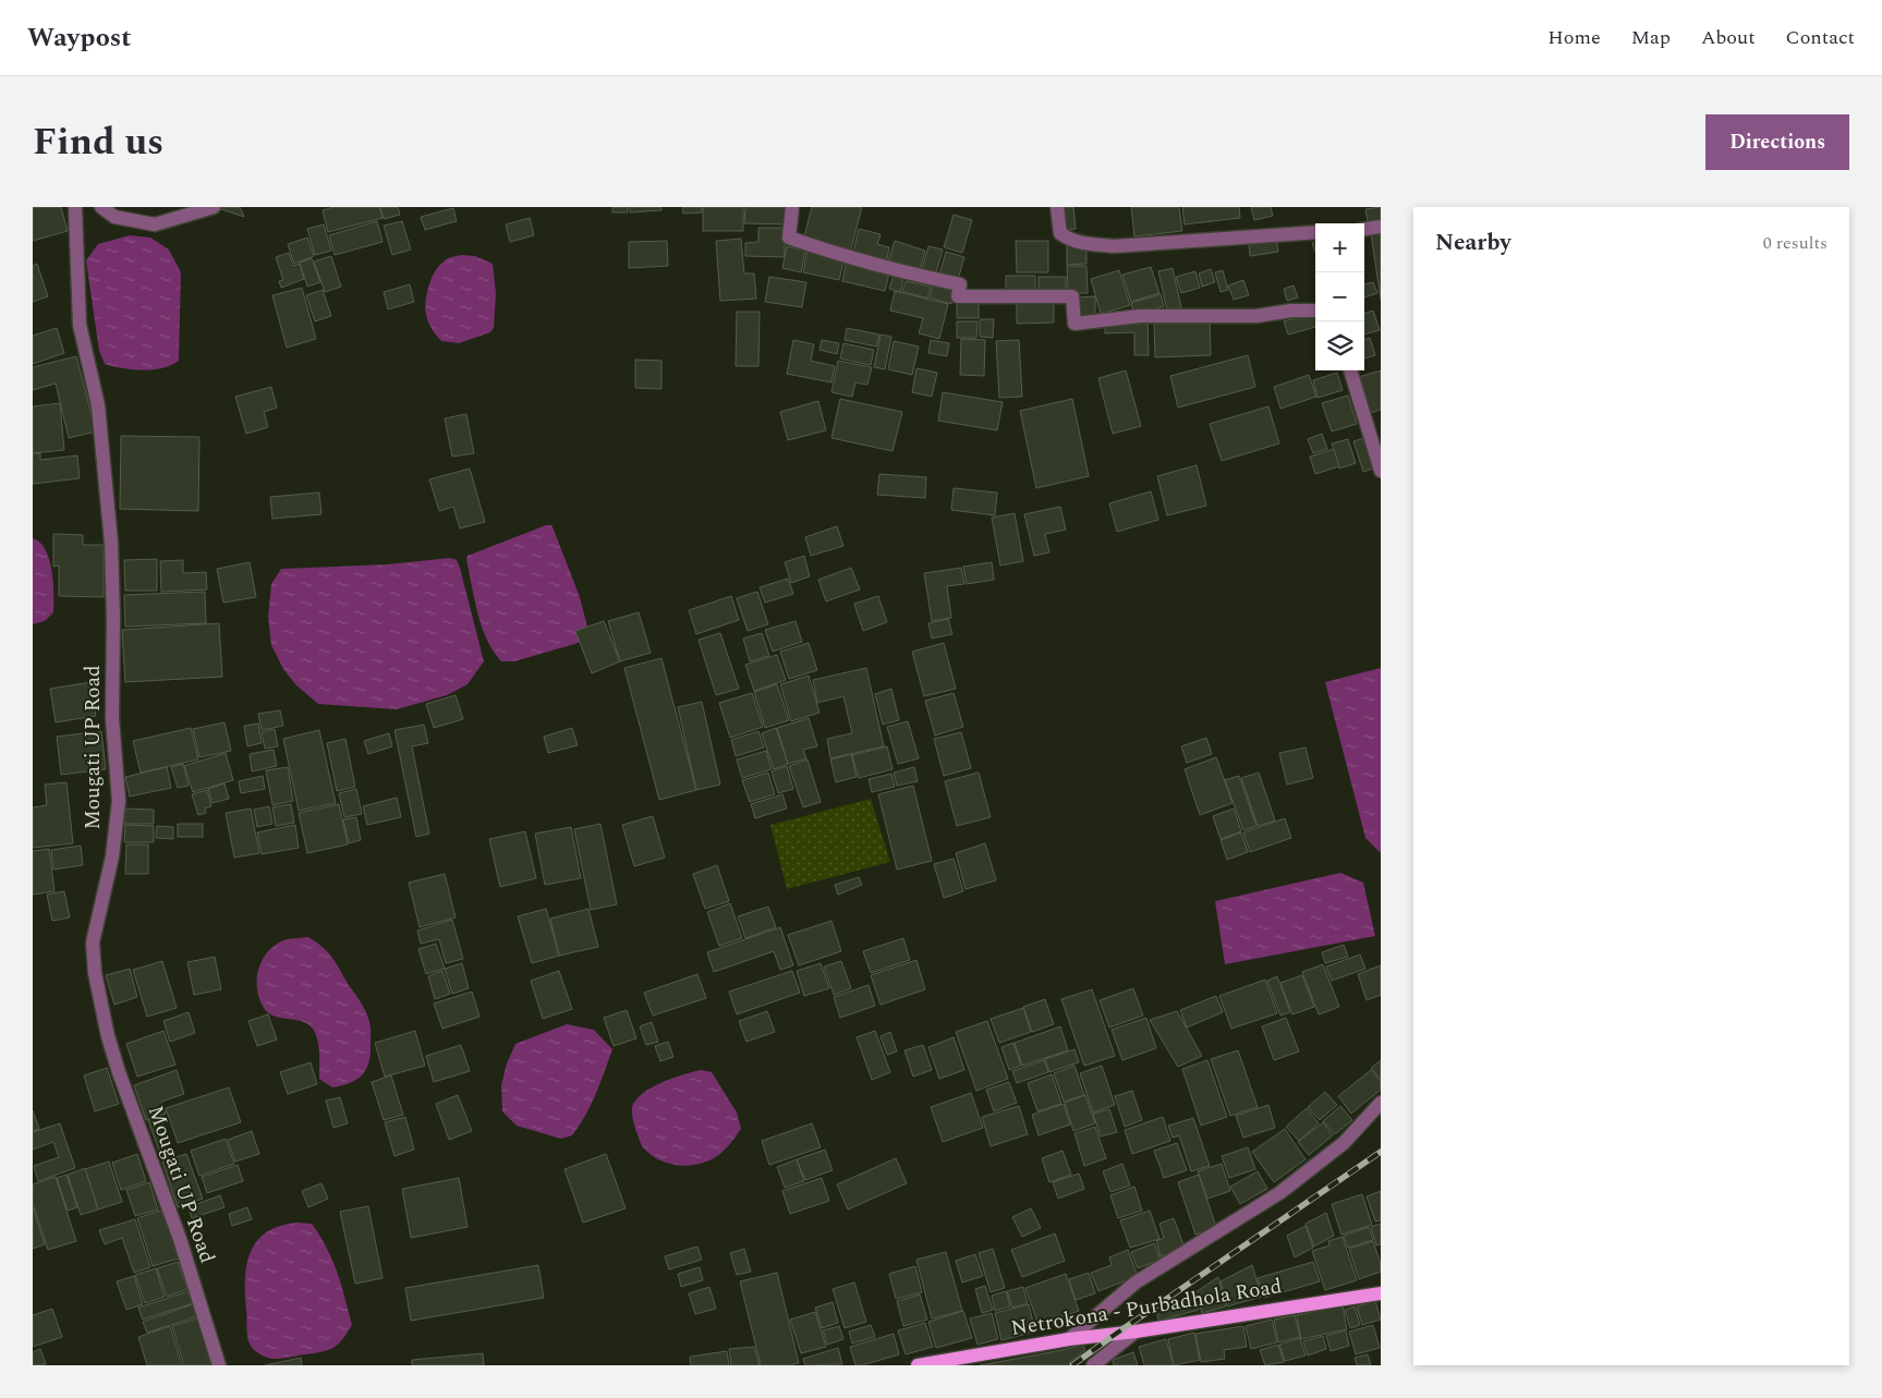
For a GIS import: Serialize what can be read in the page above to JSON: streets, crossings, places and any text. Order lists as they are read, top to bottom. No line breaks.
{"streets":{"main road":["Netrokona - Purbadhola Road"],"street":["Mougati UP Road"]},"page":{"header":"Waypost","nav":["Home","Map","About","Contact"],"title":"Find us","buttons":"Directions","heading":["Nearby","0 results"],"map_buttons":["+","−"]}}
